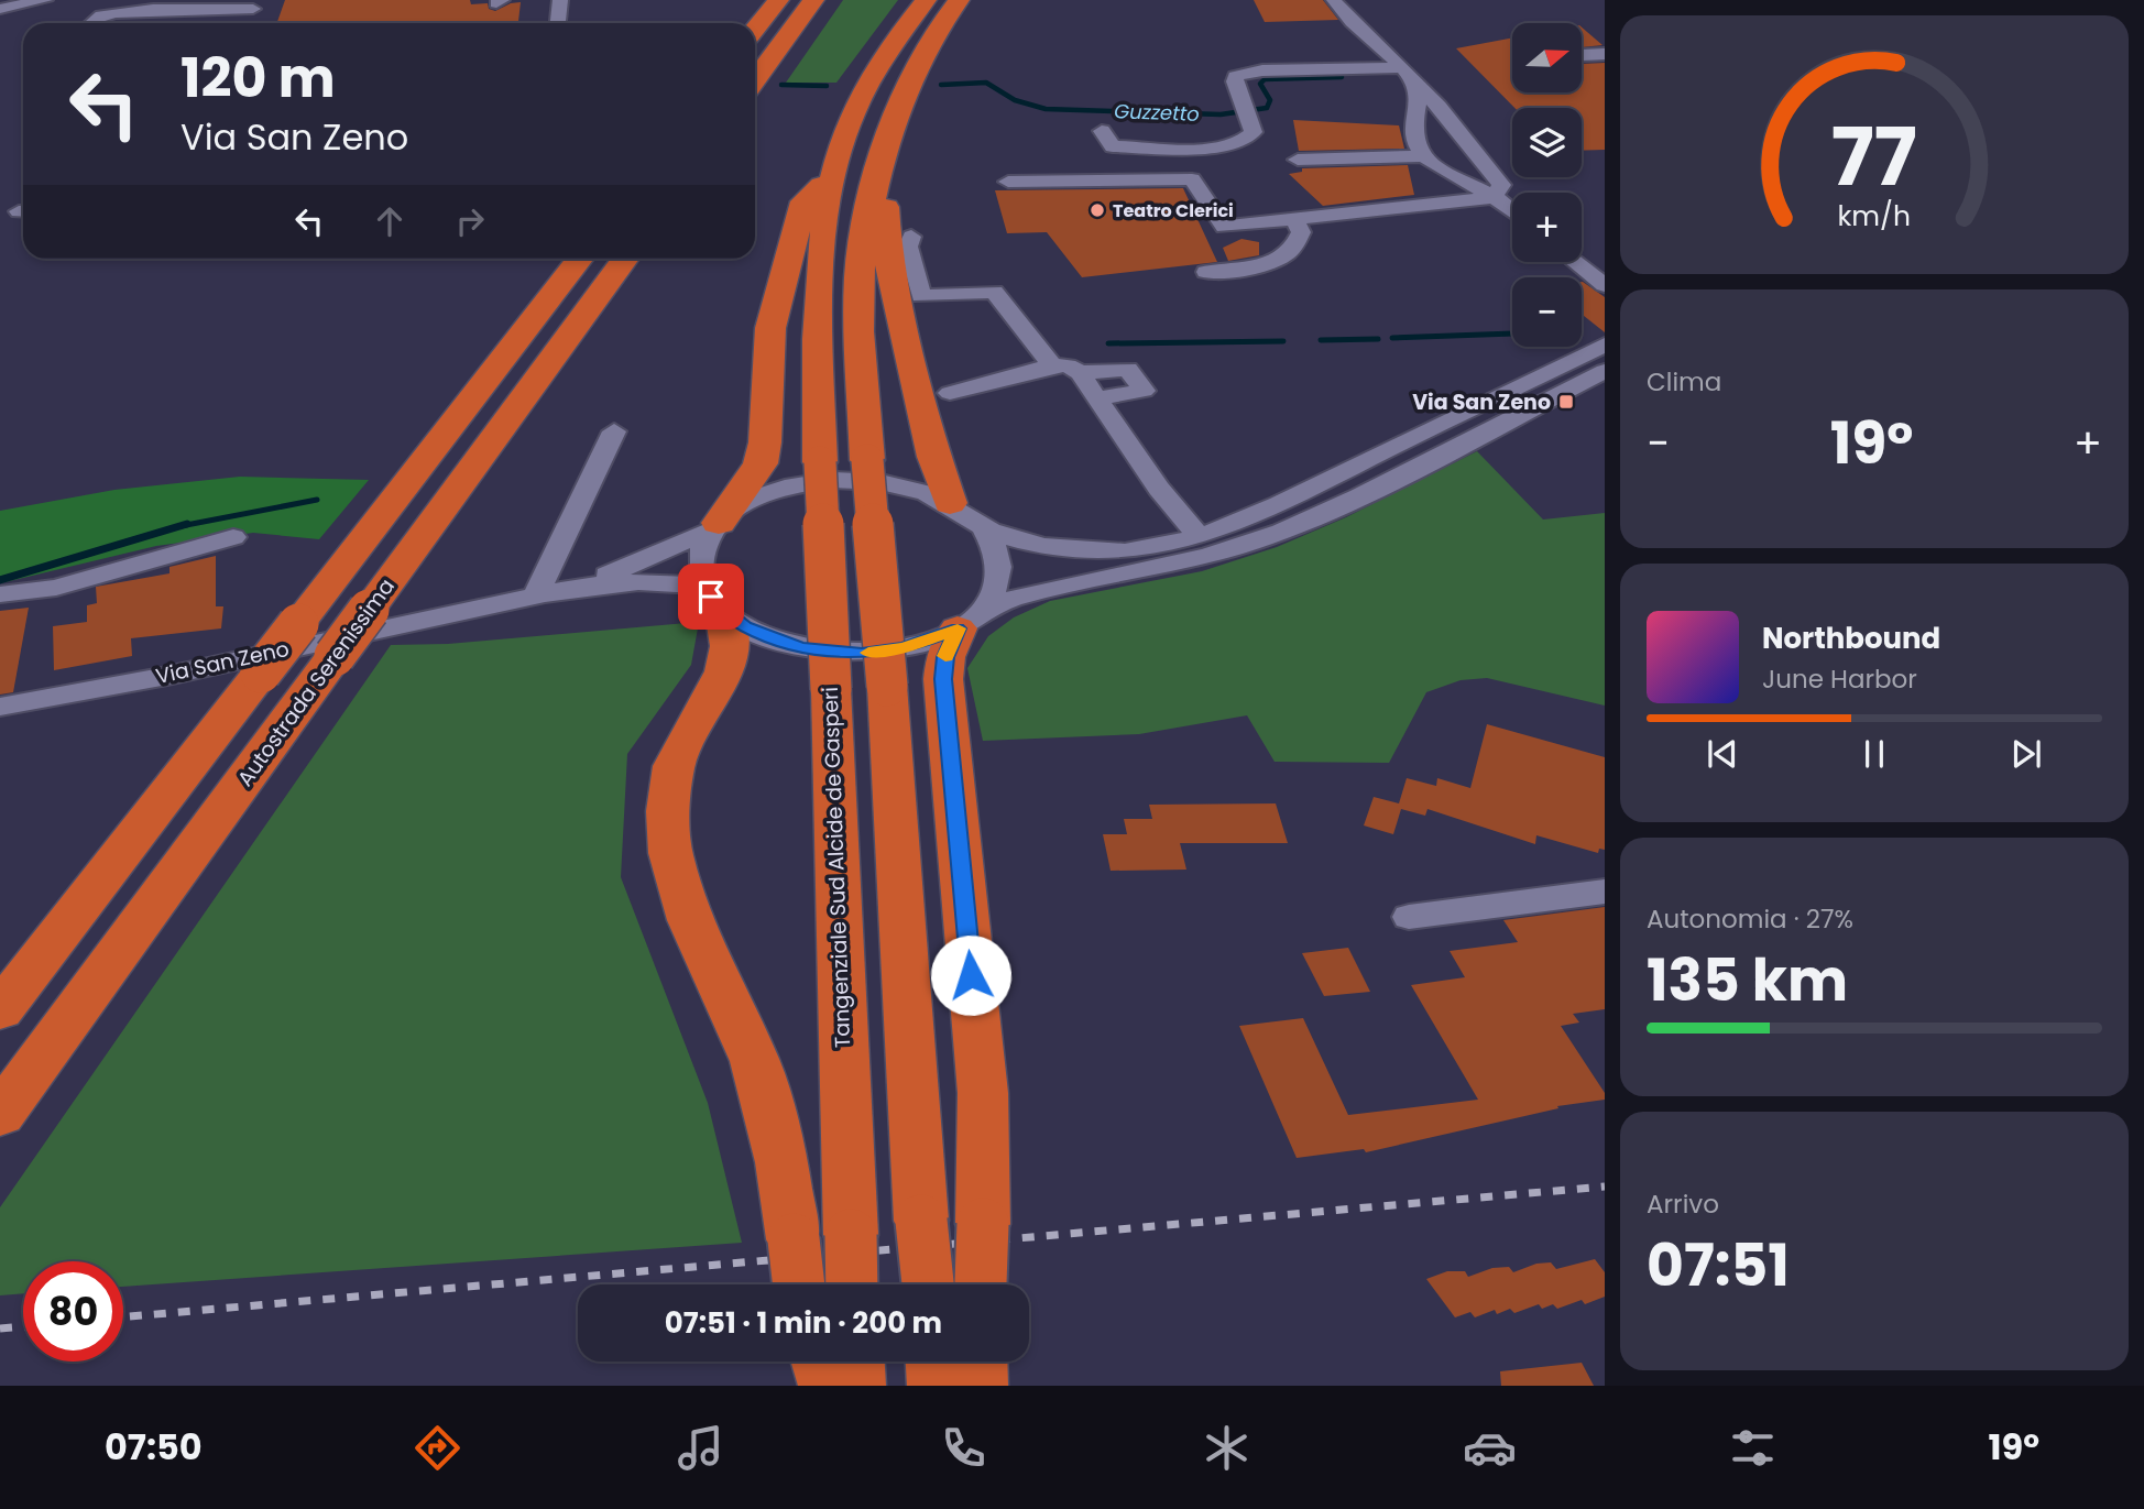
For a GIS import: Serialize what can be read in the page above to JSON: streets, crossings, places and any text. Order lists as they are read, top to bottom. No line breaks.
{"streets":{"highway":["Autostrada Serenissima","Tangenziale Sud Alcide de Gasperi"],"street":["Via San Zeno"]},"water":["Guzzetto"],"places":{"other":["Teatro Clerici"],"transit":["Via San Zeno"]},"north":"right","page":{"map_buttons":["+","−"],"turn":["120 m","Via San Zeno"],"tile":["Clima",["Autonomia · 27%","135 km"],["Arrivo","07:51"]],"heat":["−","19°","+"],"song":["Northbound","June Harbor"],"limit":"80","trip":"07:51 · 1 min · 200 m","tabs":["07:50","19°"],"gauge":["77","km/h"]}}
